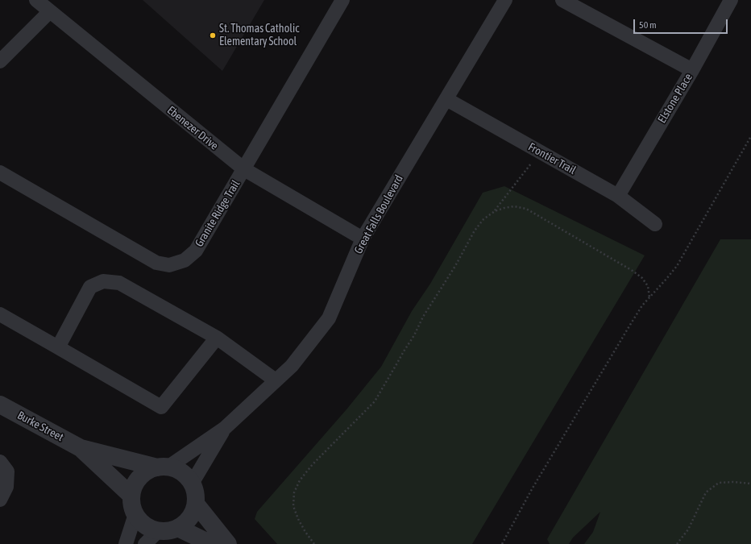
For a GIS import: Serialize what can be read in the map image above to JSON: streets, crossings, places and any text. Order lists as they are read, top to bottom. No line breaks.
{"streets":{"street":["Elstone Place","Ebenezer Drive","Frontier Trail","Granite Ridge Trail","Great Falls Boulevard","Burke Street"]},"crossings":[["Elstone Place","Frontier Trail"],["Ebenezer Drive","Granite Ridge Trail"],["Ebenezer Drive","Great Falls Boulevard"],["Frontier Trail","Great Falls Boulevard"],["Great Falls Boulevard","Burke Street"]],"places":["St. Thomas Catholic Elementary School"],"scale_bar":"50 m"}
